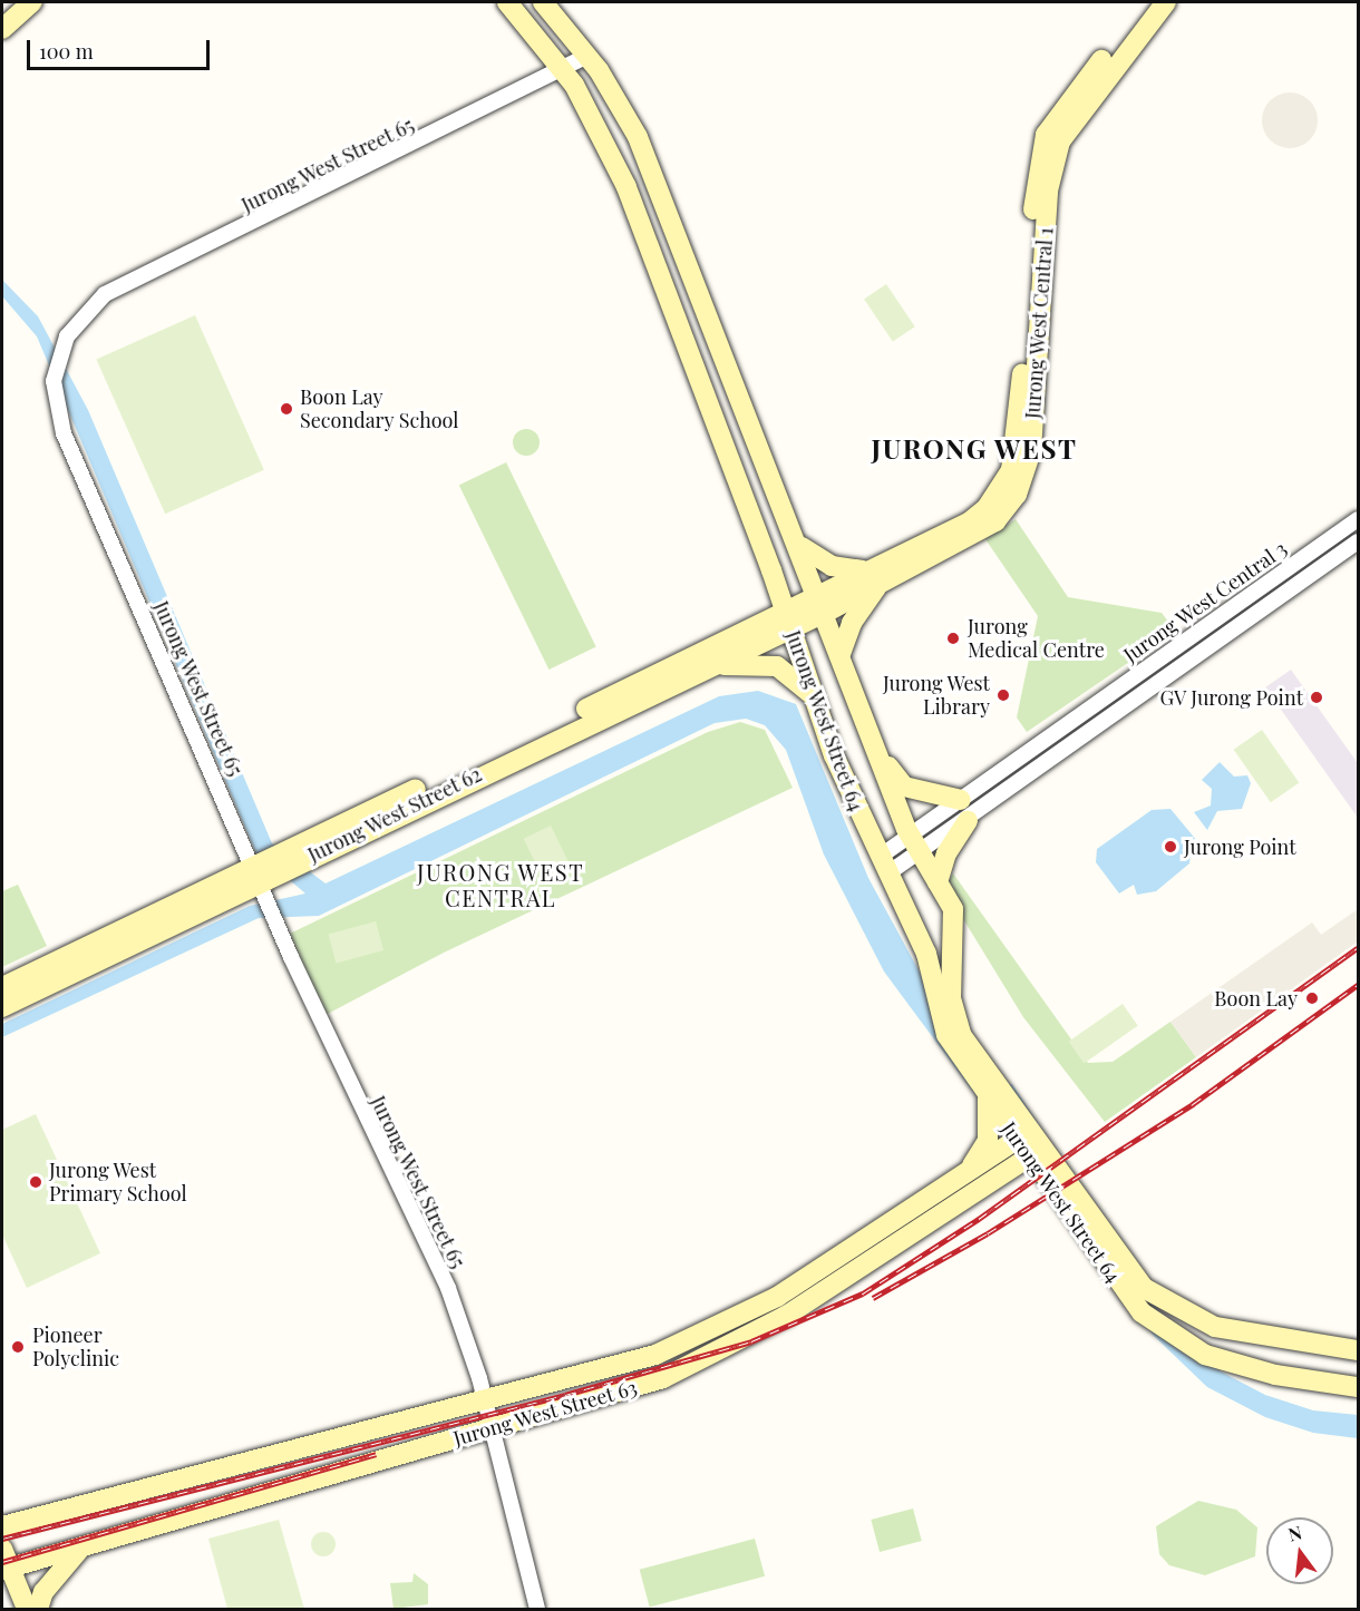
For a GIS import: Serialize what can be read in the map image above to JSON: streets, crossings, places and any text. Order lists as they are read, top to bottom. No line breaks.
{"streets":{"street":["Jurong West Street 65","Jurong West Central 1","Jurong West Central 3","Jurong West Street 64","Jurong West Street 62","Jurong West Street 63"]},"crossings":[["Jurong West Street 65","Jurong West Street 64"],["Jurong West Street 65","Jurong West Street 62"],["Jurong West Street 65","Jurong West Street 63"],["Jurong West Central 1","Jurong West Street 64"],["Jurong West Central 1","Jurong West Street 62"],["Jurong West Central 3","Jurong West Street 64"],["Jurong West Street 64","Jurong West Street 62"],["Jurong West Street 64","Jurong West Street 63"]],"districts":["JURONG WEST","JURONG WEST CENTRAL"],"places":["Boon Lay Secondary School","Jurong Medical Centre","Jurong West Library","GV Jurong Point","Jurong Point","Boon Lay","Jurong West Primary School","Pioneer Polyclinic"],"scale_bar":"100 m","north":"top"}
